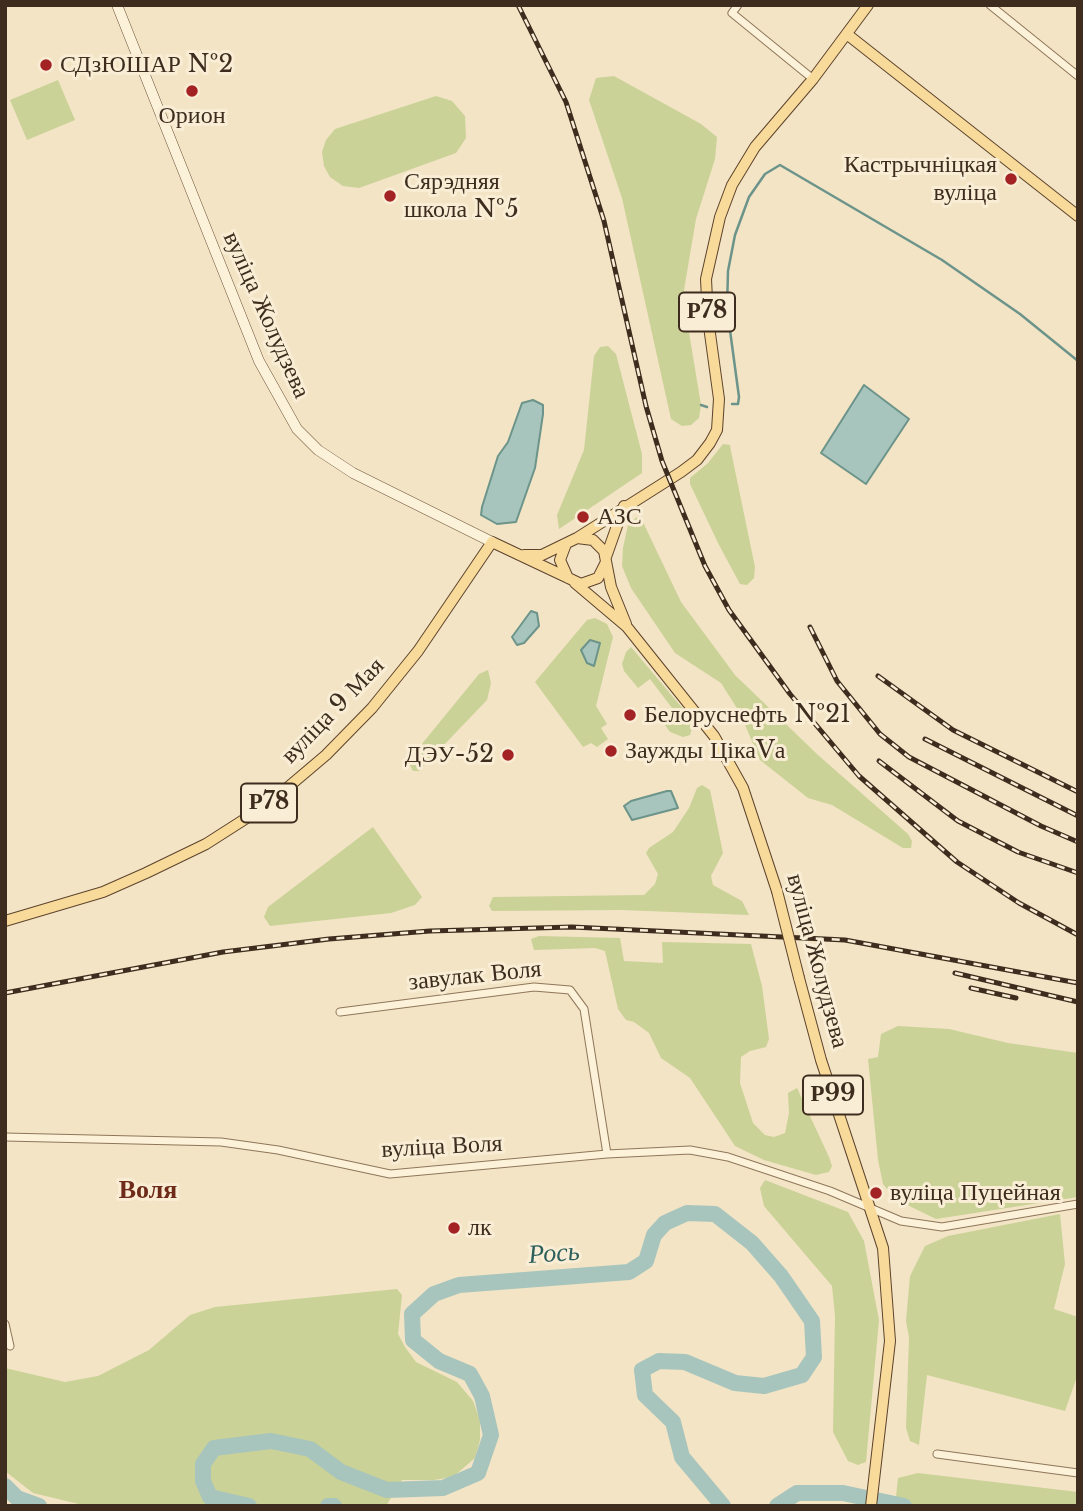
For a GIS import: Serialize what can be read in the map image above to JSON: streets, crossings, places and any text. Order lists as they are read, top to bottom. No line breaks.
{"streets":{"main road":["Р78","вуліца Жолудзева","вуліца 9 Мая","Р99"],"street":["завулак Воля","вуліца Воля"]},"crossings":[["Р78","Р99"],["вуліца Жолудзева","вуліца 9 Мая"],["вуліца Жолудзева","Р99"],["вуліца Жолудзева","вуліца Воля"],["завулак Воля","вуліца Воля"]],"districts":["Воля"],"water":["Рось"],"places":["СДзЮШАР №2","Орион","Кастрычніцкая вуліца","Сярэдняя школа №5","АЗС","Белоруснефть №21","Заужды ЦікаVа","ДЭУ-52","вуліца Пуцейная","лк"]}
